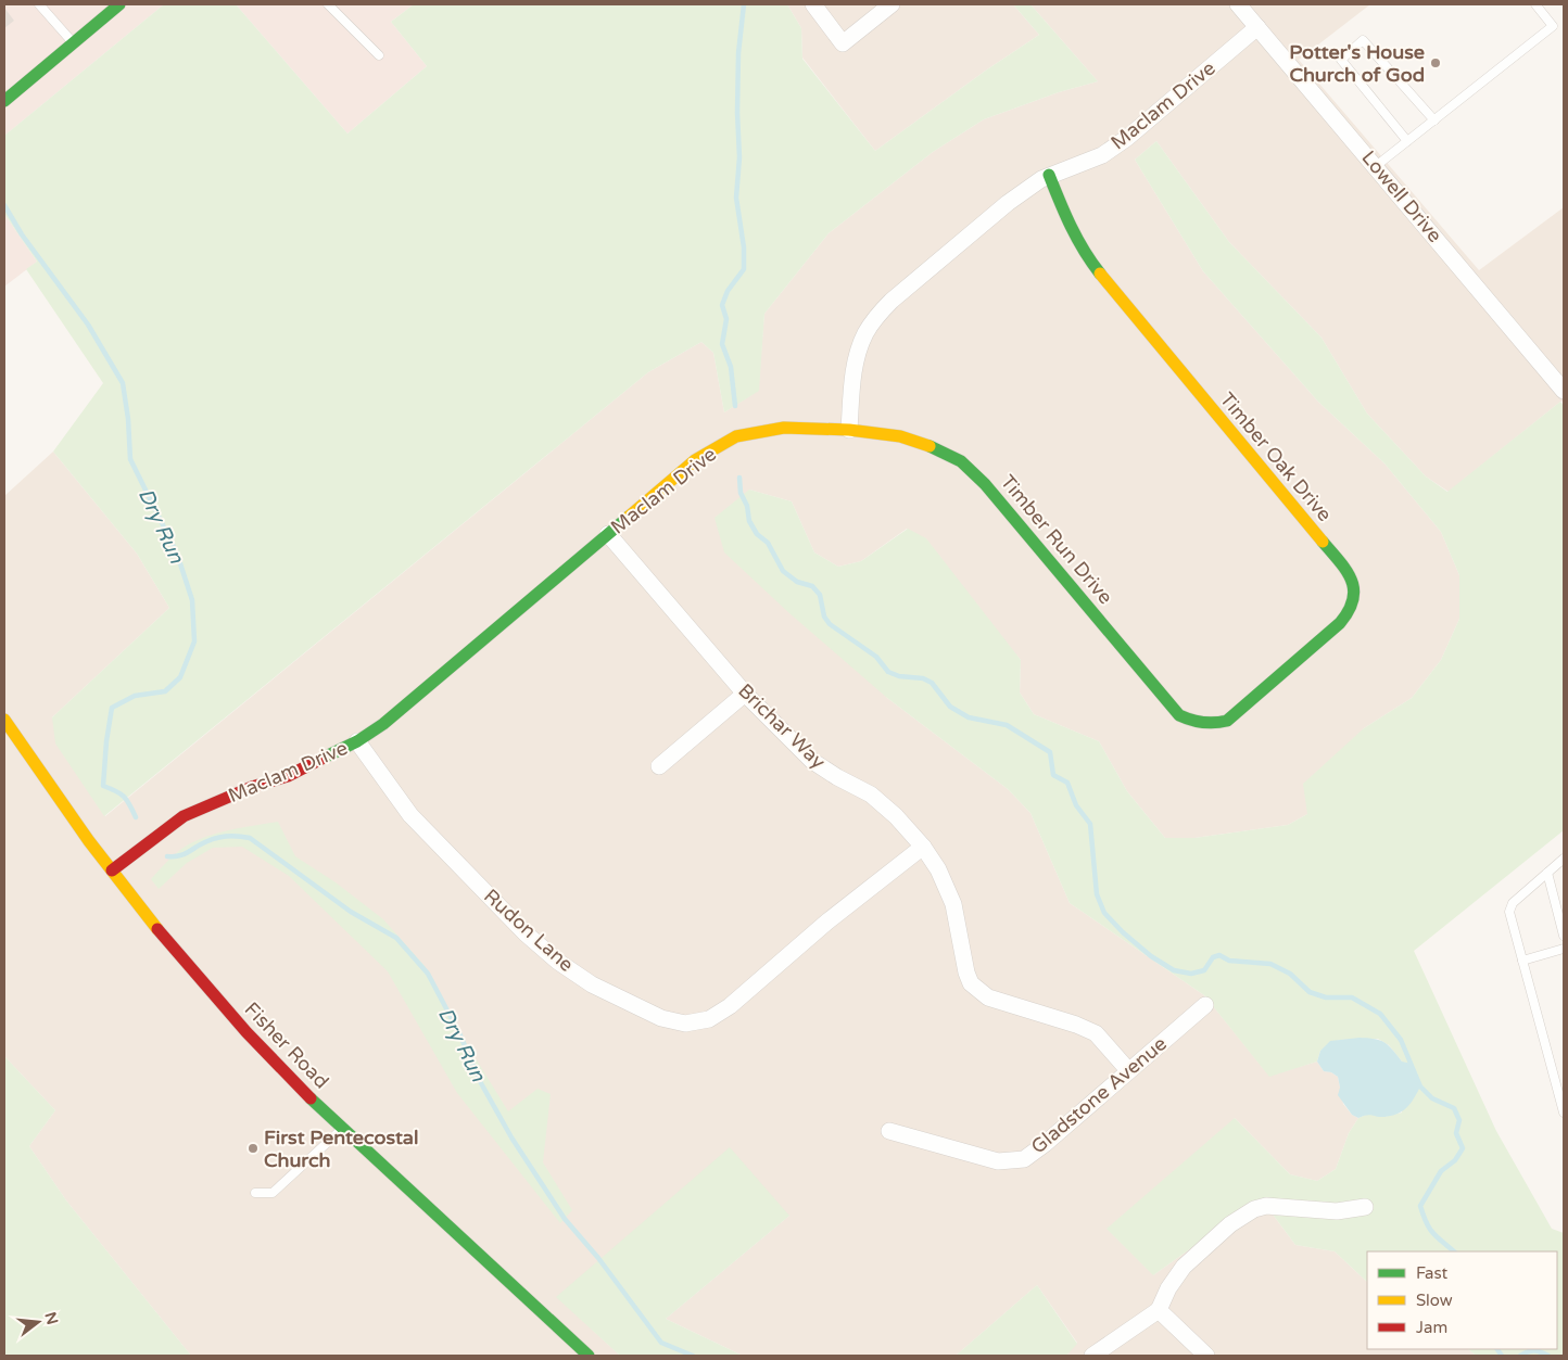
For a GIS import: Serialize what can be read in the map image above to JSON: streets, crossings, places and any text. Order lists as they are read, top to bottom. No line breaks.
{"streets":{"street":["Maclam Drive","Lowell Drive","Timber Oak Drive","Timber Run Drive","Brichar Way","Rudon Lane","Fisher Road","Gladstone Avenue"]},"crossings":[["Maclam Drive","Lowell Drive"],["Maclam Drive","Timber Oak Drive"],["Maclam Drive","Timber Run Drive"],["Maclam Drive","Brichar Way"],["Maclam Drive","Rudon Lane"],["Maclam Drive","Fisher Road"],["Timber Oak Drive","Timber Run Drive"],["Brichar Way","Rudon Lane"],["Brichar Way","Gladstone Avenue"]],"water":["Dry Run"],"places":["Potter's House Church of God","First Pentecostal Church"],"legend":["Fast","Slow","Jam"],"north":"right"}
